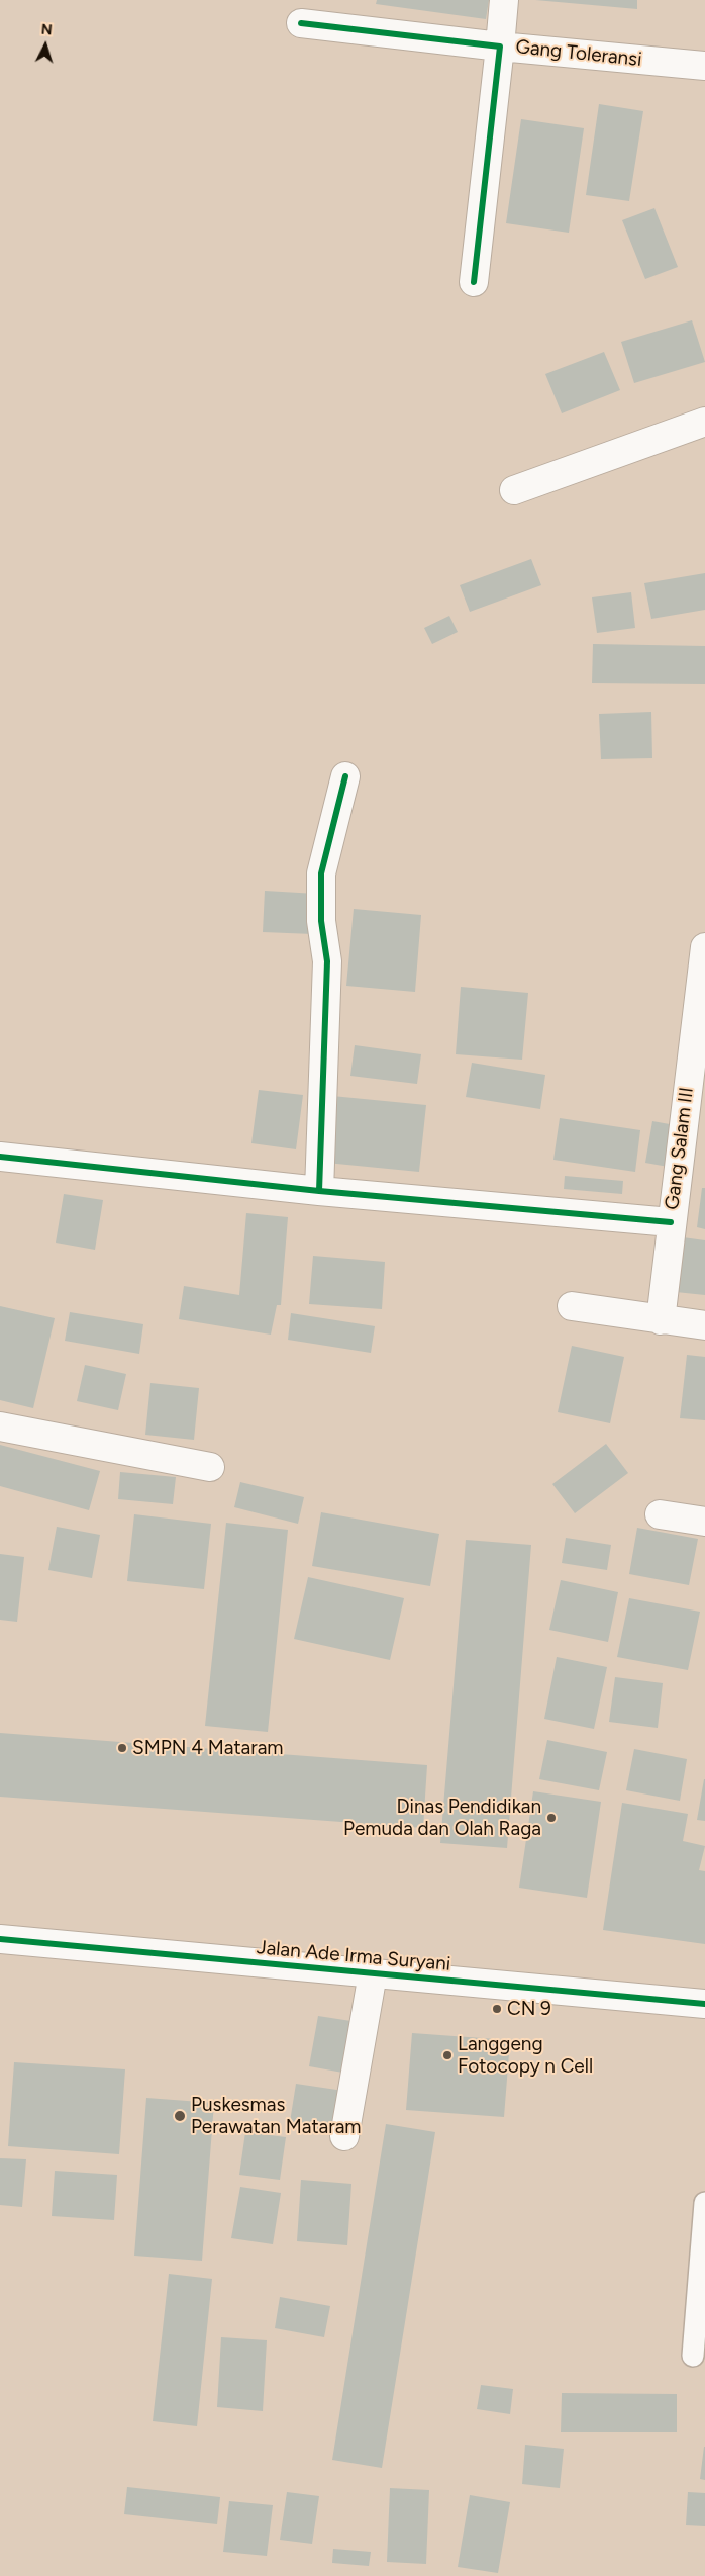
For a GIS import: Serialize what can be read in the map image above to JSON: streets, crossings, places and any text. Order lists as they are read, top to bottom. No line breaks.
{"streets":{"street":["Gang Toleransi","Gang Salam III","Jalan Ade Irma Suryani"]},"places":["SMPN 4 Mataram","Dinas Pendidikan Pemuda dan Olah Raga","CN 9","Langgeng Fotocopy n Cell","Puskesmas Perawatan Mataram"],"north":"top"}
